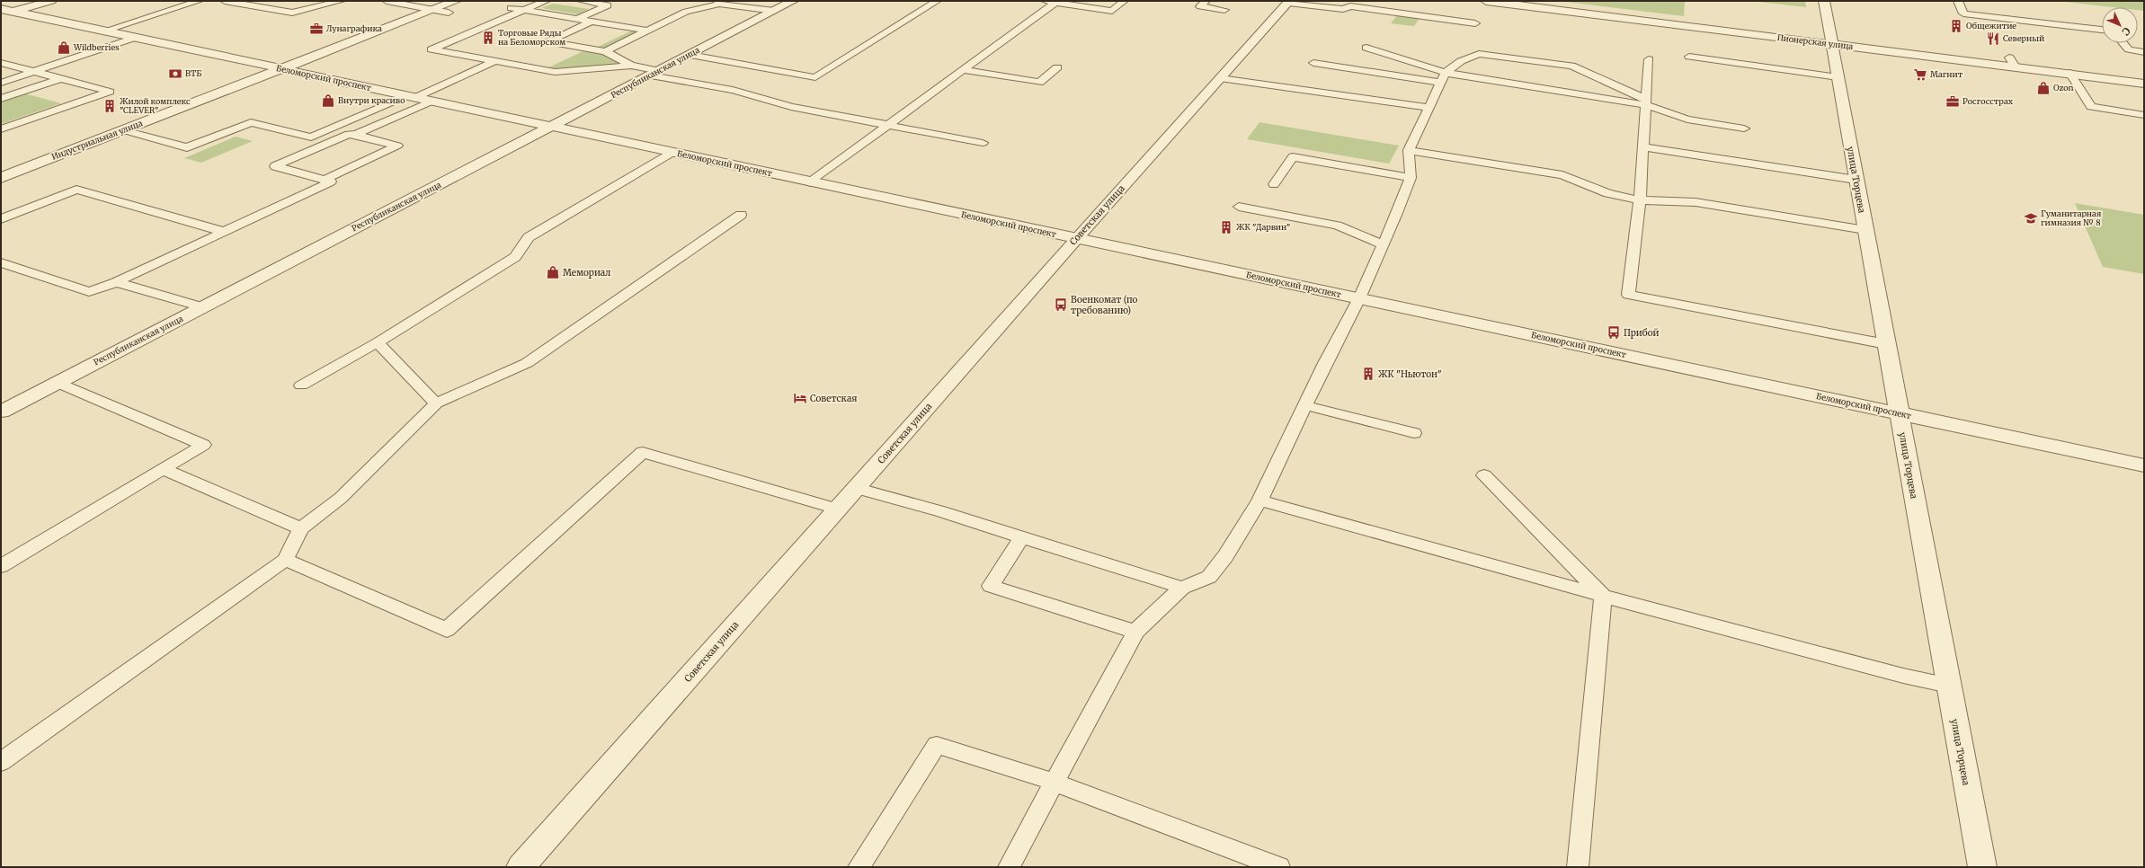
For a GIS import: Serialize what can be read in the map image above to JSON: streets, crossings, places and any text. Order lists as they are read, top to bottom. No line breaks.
{"streets":{"street":["Пионерская улица","Республиканская улица","Беломорский проспект","Индустриальная улица","улица Торцева","Советская улица"]},"crossings":[["Пионерская улица","улица Торцева"],["Республиканская улица","Беломорский проспект"],["Беломорский проспект","Индустриальная улица"],["Беломорский проспект","улица Торцева"],["Беломорский проспект","Советская улица"]],"places":{"building":["Общежитие","Торговые Ряды на Беломорском","Жилой комплекс \"СLEVER\"","ЖК \"Дарвин\"","ЖК \"Ньютон\""],"office":["Лунаграфика","Росгосстрах"],"restaurant":["Северный"],"shop":["Wildberries","Ozon","Внутри красиво","Мемориал"],"bank":["ВТБ"],"supermarket":["Магнит"],"school or university":["Гуманитарная гимназия № 8"],"bus stop":["Военкомат (по требованию)","Прибой"],"hotel":["Советская"]},"north":"bottom right"}
